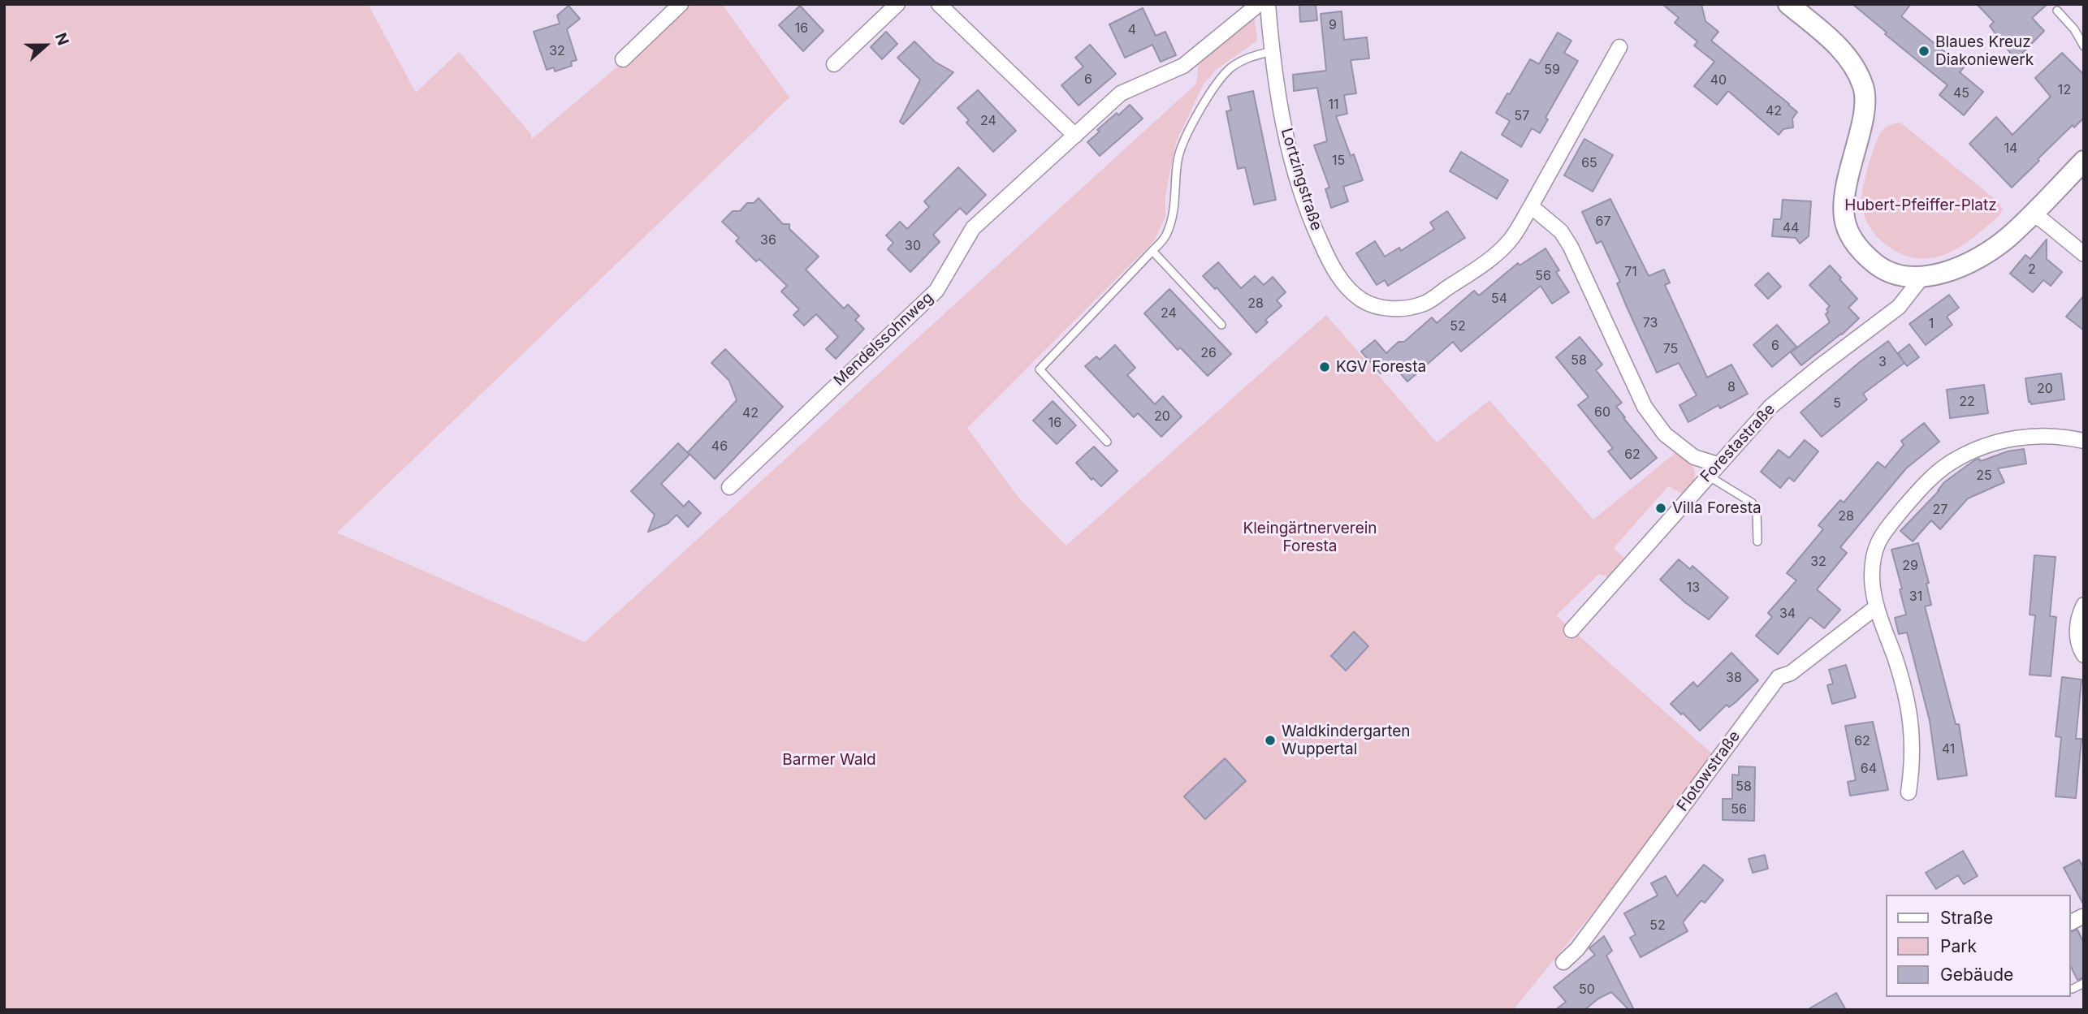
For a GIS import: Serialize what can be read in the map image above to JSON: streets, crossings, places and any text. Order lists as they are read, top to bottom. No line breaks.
{"streets":{"street":["Lortzingstraße","Mendelssohnweg","Forestastraße","Flotowstraße"]},"parks":["Hubert-Pfeiffer-Platz","Kleingärtnerverein Foresta","Barmer Wald"],"places":["Blaues Kreuz Diakoniewerk","KGV Foresta","Villa Foresta","Waldkindergarten Wuppertal"],"house_numbers":["9","16","4","32","59","6","40","12","45","11","42","57","24","14","15","65","67","44","36","30","2","71","56","54","28","24","73","1","52","6","75","26","58","3","8","20","22","5","60","42","20","16","46","62","25","27","28","32","29","13","31","34","38","62","41","64","58","56","52","50"],"legend":["Straße","Park","Gebäude"],"north":"right"}
